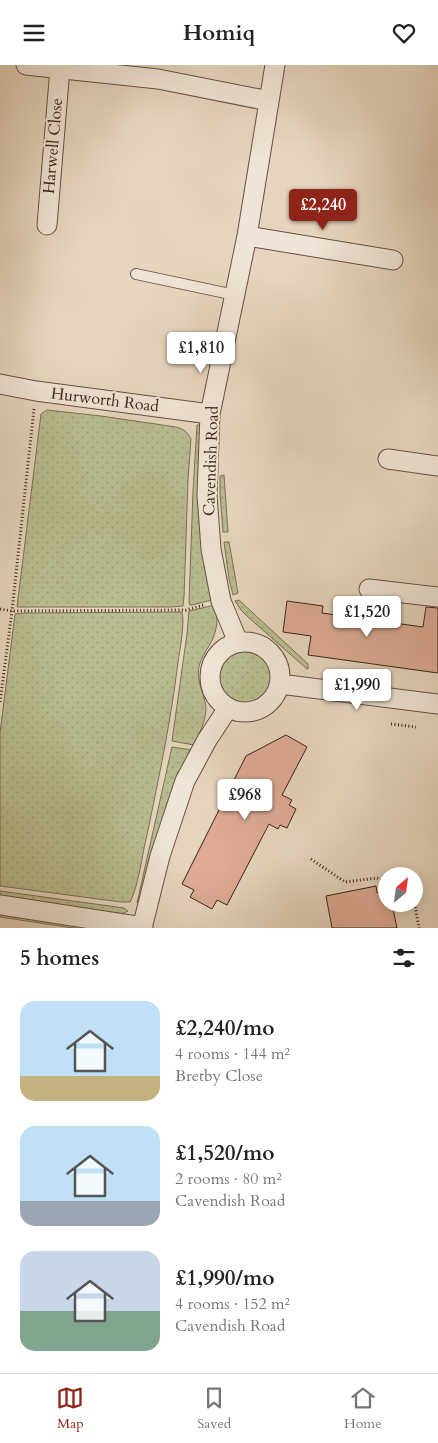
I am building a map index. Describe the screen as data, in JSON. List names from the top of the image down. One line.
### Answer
{"streets":{"street":["Harwell Close","Hurworth Road","Cavendish Road"]},"crossings":[["Hurworth Road","Cavendish Road"]],"north":"top right","page":{"header":"Homiq","price":["£2,240","£1,810","£1,520","£1,990","£968"],"heading":"5 homes","list":[{"name":"£2,240/mo","note":"4 rooms · 144 m² · Bretby Close"},{"name":"£1,520/mo","note":"2 rooms · 80 m² · Cavendish Road"},{"name":"£1,990/mo","note":"4 rooms · 152 m² · Cavendish Road"}],"tabs":["Map","Saved","Home"]}}
